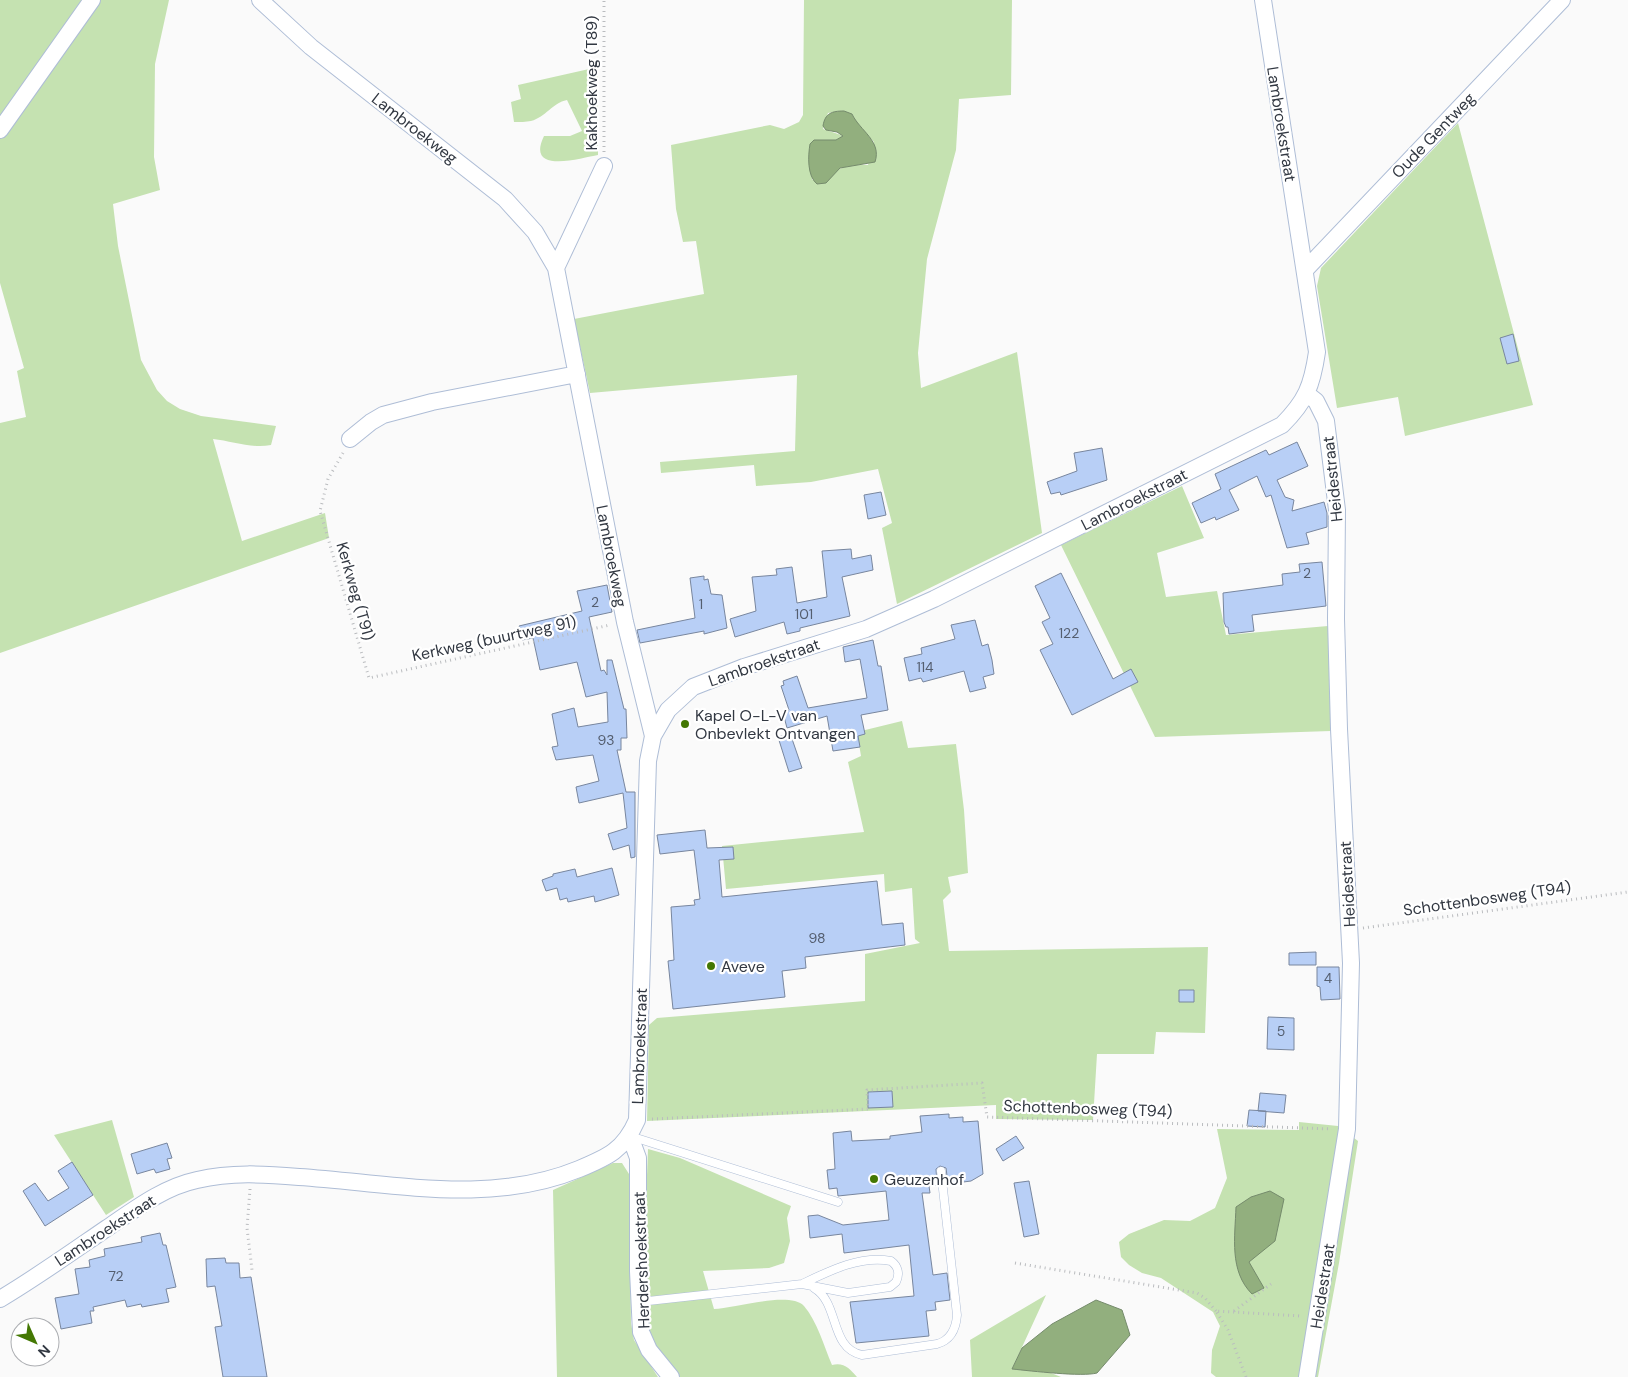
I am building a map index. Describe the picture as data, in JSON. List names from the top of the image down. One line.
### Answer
{"streets":{"street":["Lambroekstraat","Lambroekweg","Oude Gentweg","Heidestraat","Herdershoekstraat"],"path":["Kakhoekweg (T89)","Kerkweg (T91)","Kerkweg (buurtweg 91)","Schottenbosweg (T94)"]},"crossings":[["Lambroekstraat","Lambroekweg"],["Lambroekstraat","Oude Gentweg"],["Lambroekstraat","Heidestraat"],["Lambroekstraat","Schottenbosweg (T94)"],["Lambroekstraat","Herdershoekstraat"],["Lambroekweg","Kerkweg (buurtweg 91)"],["Heidestraat","Schottenbosweg (T94)"],["Kerkweg (T91)","Kerkweg (buurtweg 91)"]],"places":["Kapel O-L-V van Onbevlekt Ontvangen","Aveve","Geuzenhof"],"house_numbers":["2","2","1","101","122","114","93","98","4","5","72"],"north":"bottom right"}
